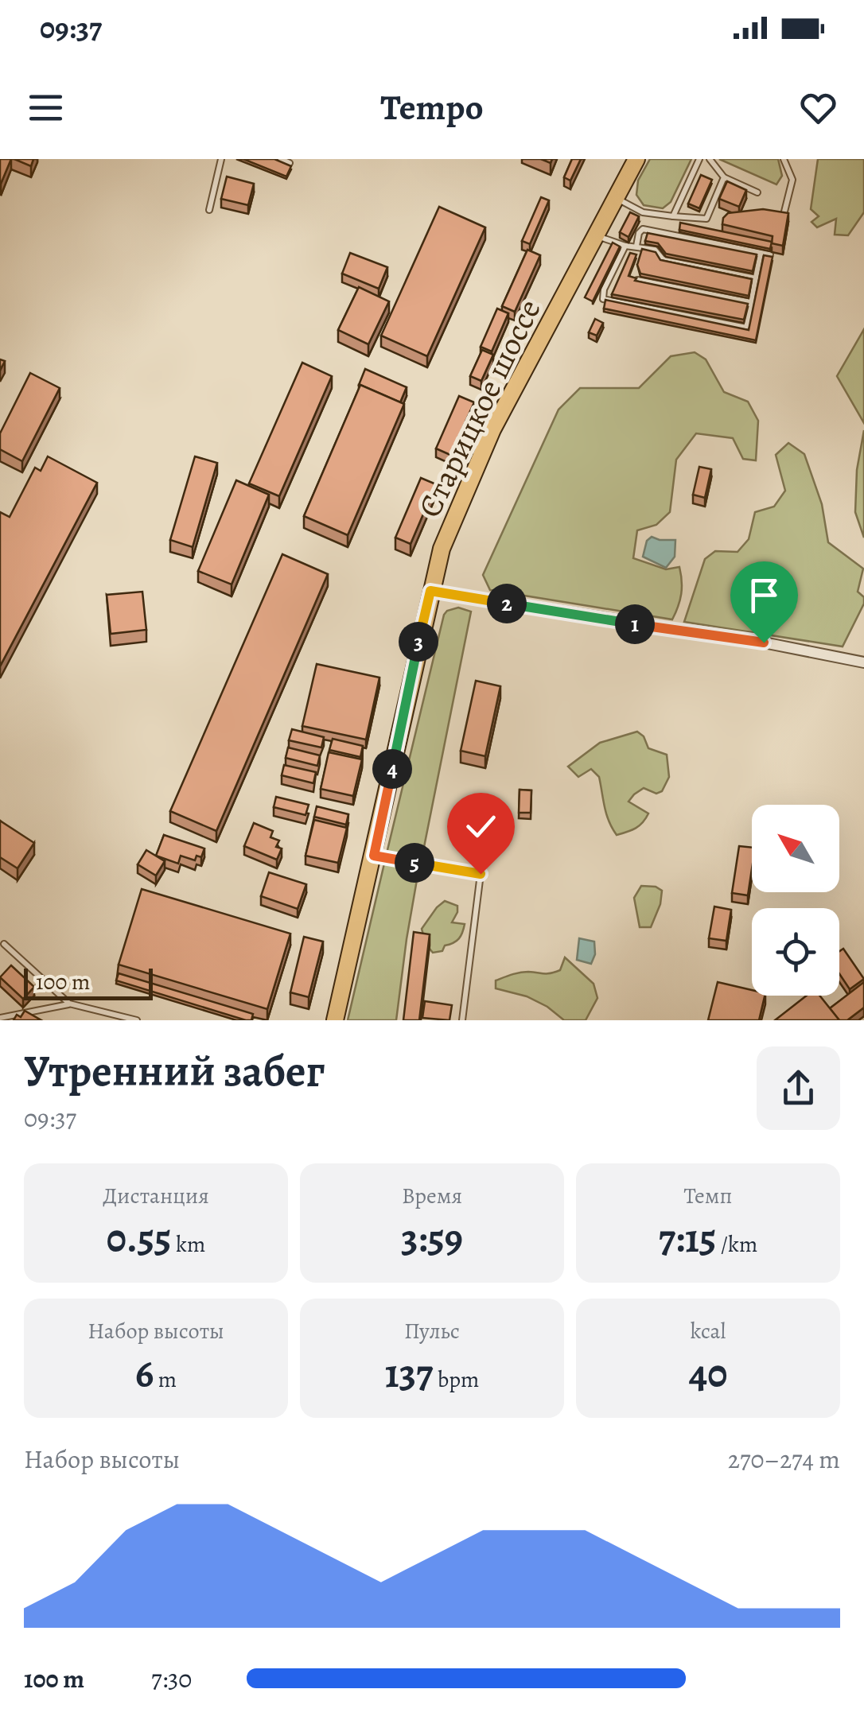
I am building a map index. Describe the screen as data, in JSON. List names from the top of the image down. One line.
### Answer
{"streets":{"main road":["Старицкое шоссе"]},"scale_bar":"100 m","north":"top left","page":{"status":"09:37","header":"Tempo","pins":["2","1","3","4","5"],"scale":"100 m","heading":["Утренний забег","09:37"],"stats":[["Дистанция","0.55 km"],["Время","3:59"],["Темп","7:15 /km"],["Набор высоты","6 m"],["Пульс","137 bpm"],["kcal","40"]],"chart":["Набор высоты","270–274 m"],"list":[{"name":"100 m","note":"7:30"}]}}
